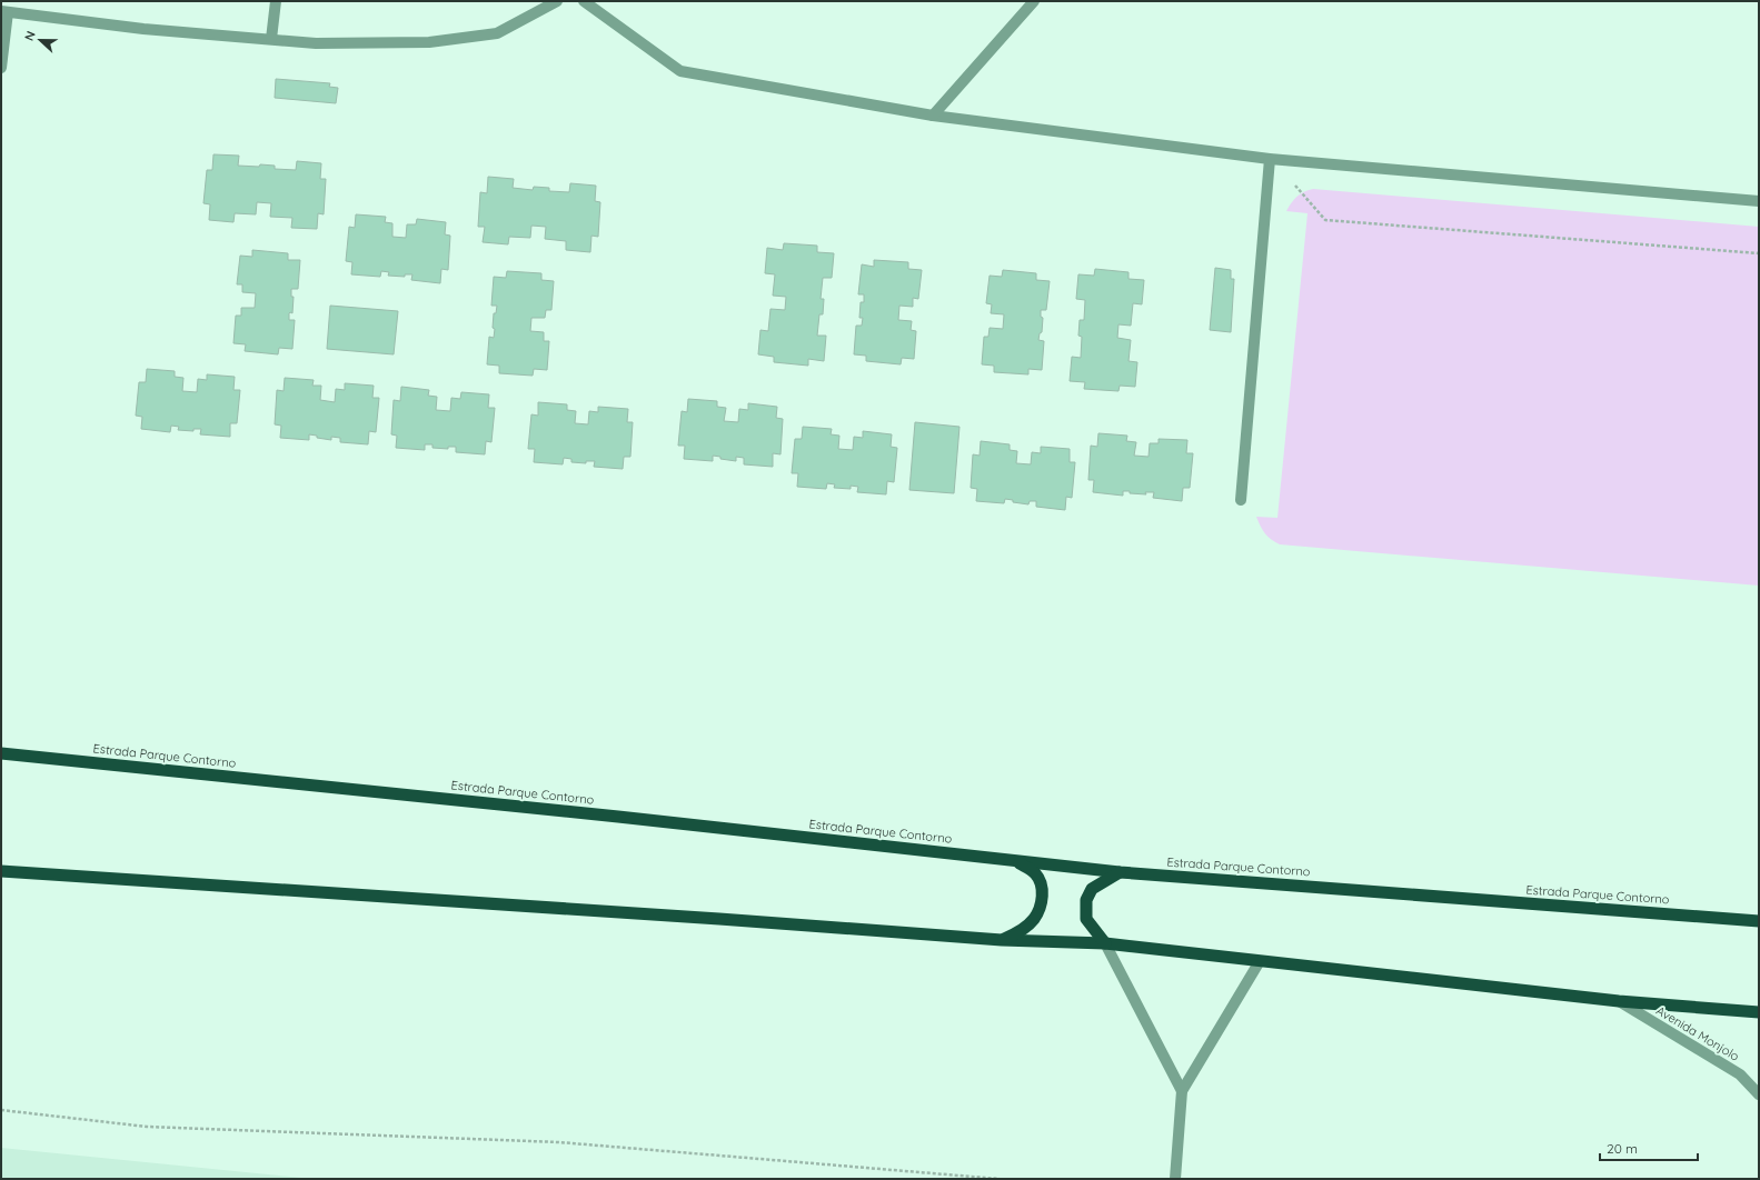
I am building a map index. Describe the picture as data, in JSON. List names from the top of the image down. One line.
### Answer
{"streets":{"highway":["Estrada Parque Contorno"],"street":["Avenida Monjolo"]},"scale_bar":"20 m","north":"left"}
